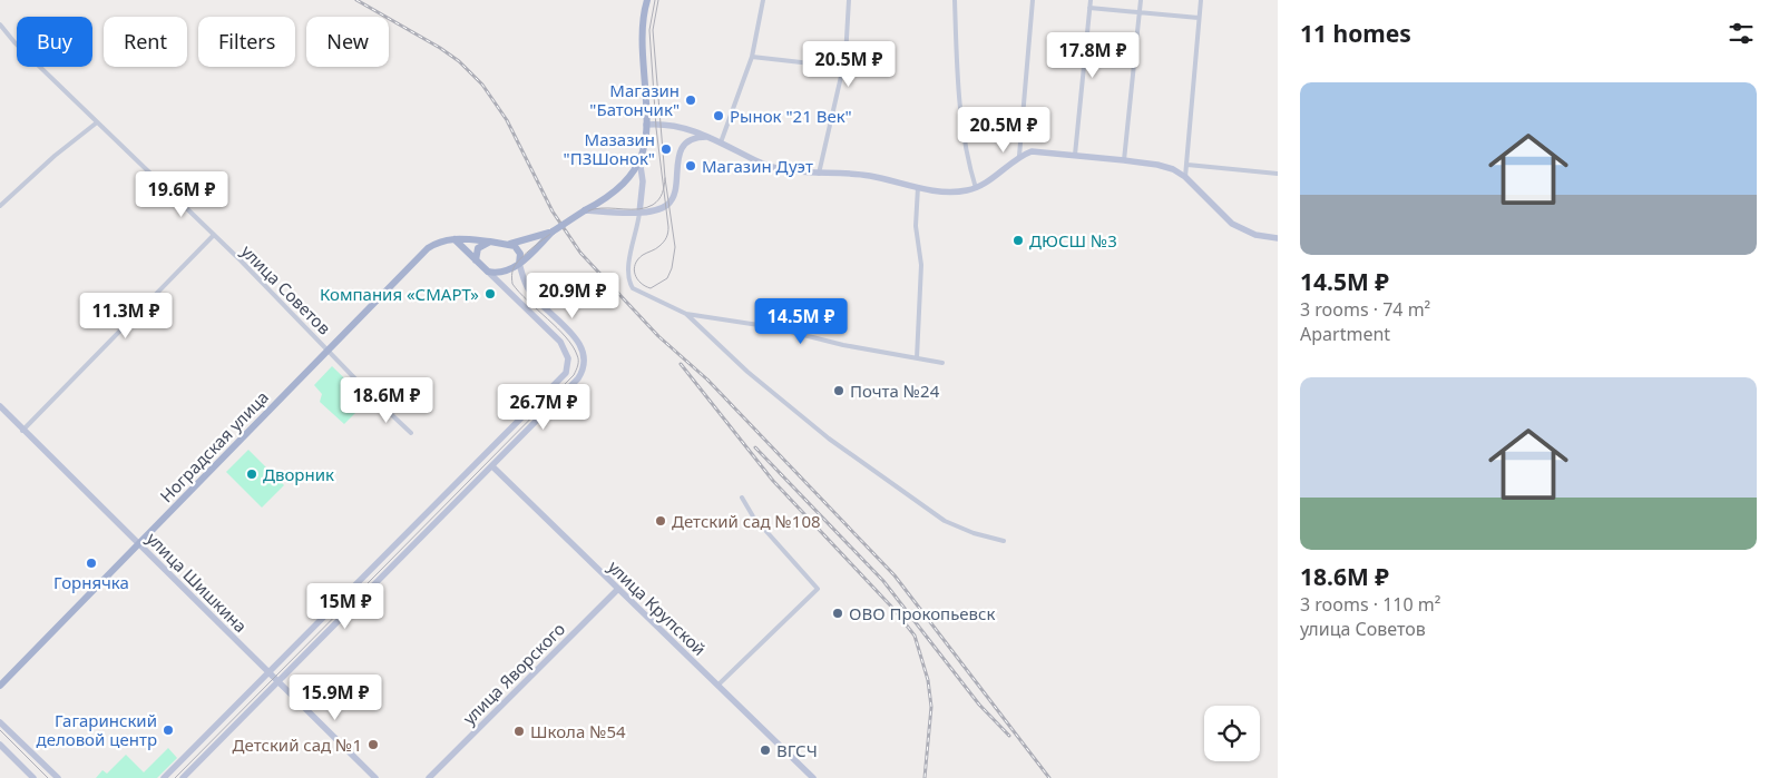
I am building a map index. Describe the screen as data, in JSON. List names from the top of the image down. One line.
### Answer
{"streets":{"main road":["Ноградская улица","улица Шишкина","улица Крупской","улица Яворского"],"street":["улица Советов"]},"crossings":[["улица Советов","Ноградская улица"],["Ноградская улица","улица Шишкина"],["улица Крупской","улица Яворского"]],"places":["Магазин \"Батончик\"","Рынок \"21 Век\"","Мазазин \"ПЗШонок\"","Магазин Дуэт","ДЮСШ №3","Компания «СМАРТ»","Почта №24","Дворник","Детский сад №108","Горнячка","ОВО Прокопьевск","Гагаринский деловой центр","Школа №54","Детский сад №1","ВГСЧ"],"page":{"heading":"11 homes","chip":["Buy","Rent","Filters","New"],"price":["17.8M ₽","20.5M ₽","20.5M ₽","19.6M ₽","20.9M ₽","11.3M ₽","14.5M ₽","18.6M ₽","26.7M ₽","15M ₽","15.9M ₽"],"list":[{"name":"14.5M ₽","note":"3 rooms · 74 m² · Apartment"},{"name":"18.6M ₽","note":"3 rooms · 110 m² · улица Советов"}]}}
